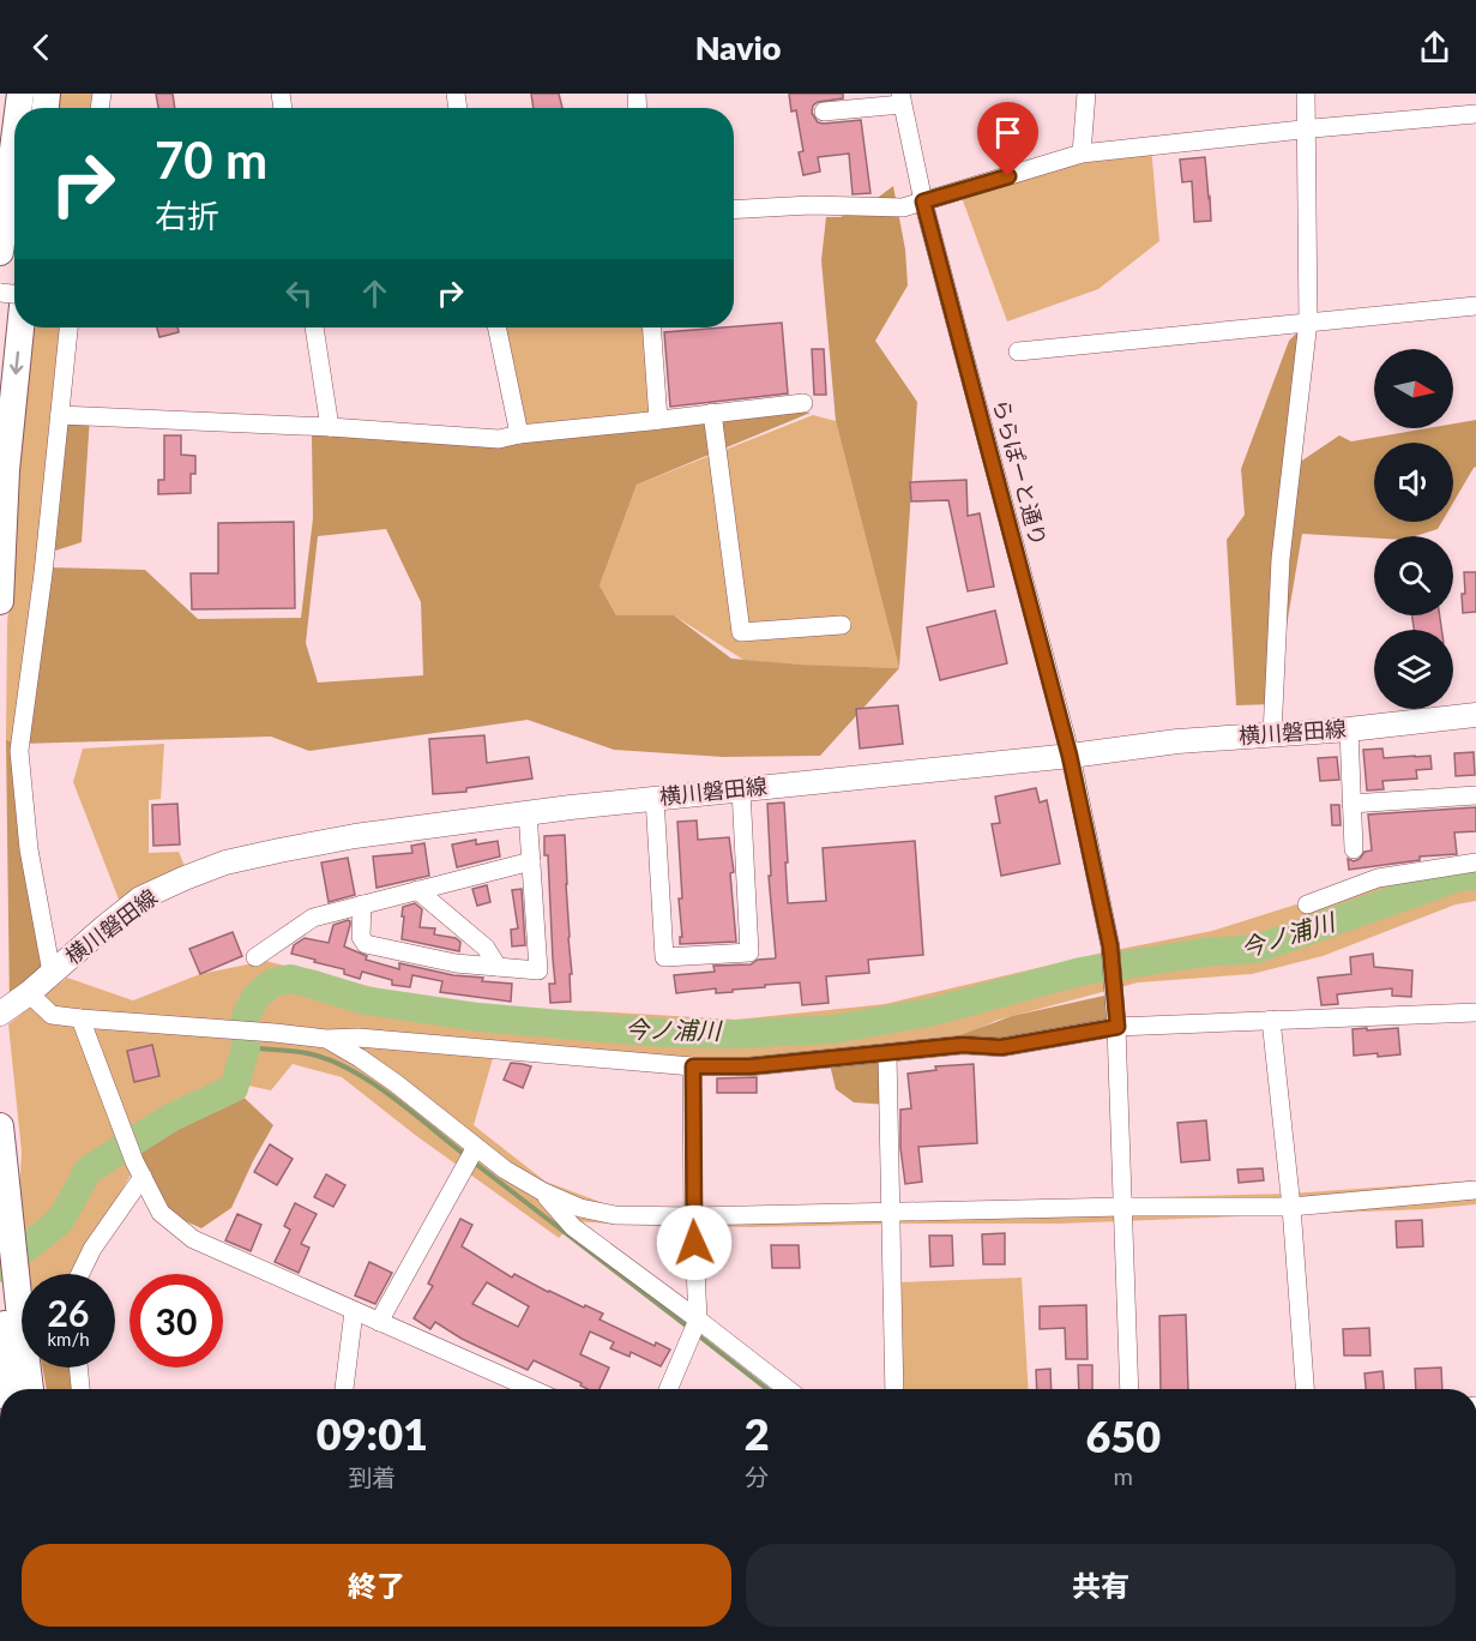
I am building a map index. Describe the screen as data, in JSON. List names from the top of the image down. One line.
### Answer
{"streets":{"main road":["横川磐田線"],"street":["ららぽーと通り"]},"crossings":[["ららぽーと通り","横川磐田線"]],"water":["今ノ浦川"],"north":"right","page":{"header":"Navio","turn":["70 m","右折"],"speed":"26 km/h","limit":"30","eta":["09:01","到着","2","分","650","m"],"buttons":["終了","共有"]}}
